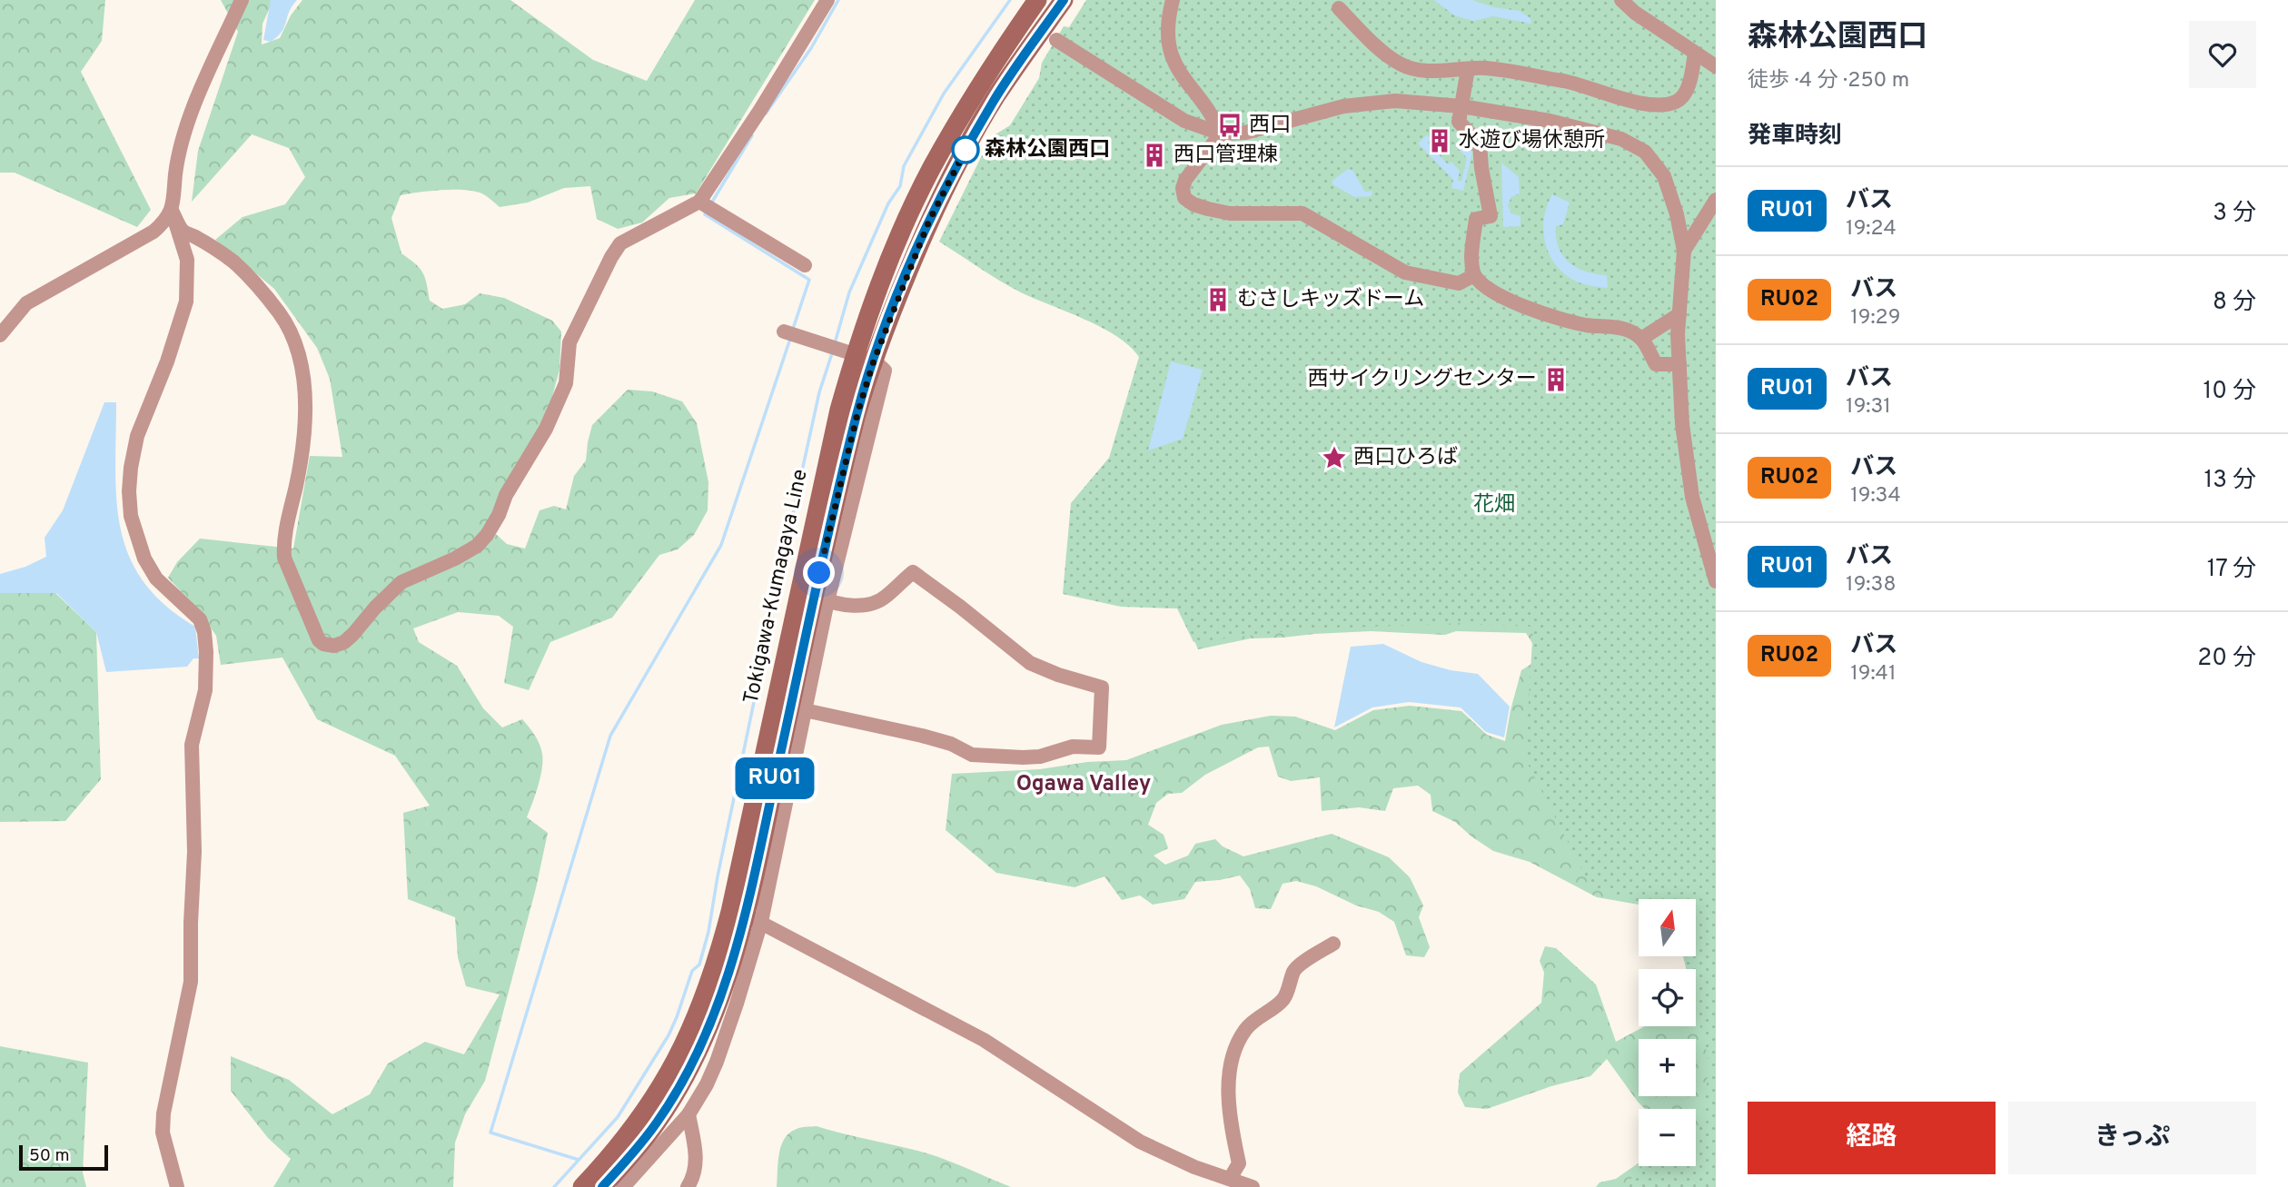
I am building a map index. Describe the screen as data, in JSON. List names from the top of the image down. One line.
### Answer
{"streets":{"main road":["Tokigawa-Kumagaya Line"]},"districts":["Ogawa Valley"],"parks":["花畑"],"places":{"bus stop":["西口"],"building":["水遊び場休憩所","西口管理棟","むさしキッズドーム","西サイクリングセンター"],"other":["森林公園西口"],"place":["西口ひろば"]},"lines":["bus line RU01"],"scale_bar":"50 m","north":"top","page":{"on_map":"RU01","heading":[["森林公園西口","徒歩 · 4 分 · 250 m"],"発車時刻"],"list":[{"mark":"RU01","name":"バス","note":"19:24","value":"3 分"},{"mark":"RU02","name":"バス","note":"19:29","value":"8 分"},{"mark":"RU01","name":"バス","note":"19:31","value":"10 分"},{"mark":"RU02","name":"バス","note":"19:34","value":"13 分"},{"mark":"RU01","name":"バス","note":"19:38","value":"17 分"},{"mark":"RU02","name":"バス","note":"19:41","value":"20 分"}],"map_buttons":["+","−"],"buttons":["経路","きっぷ"],"scale":"50 m"}}
